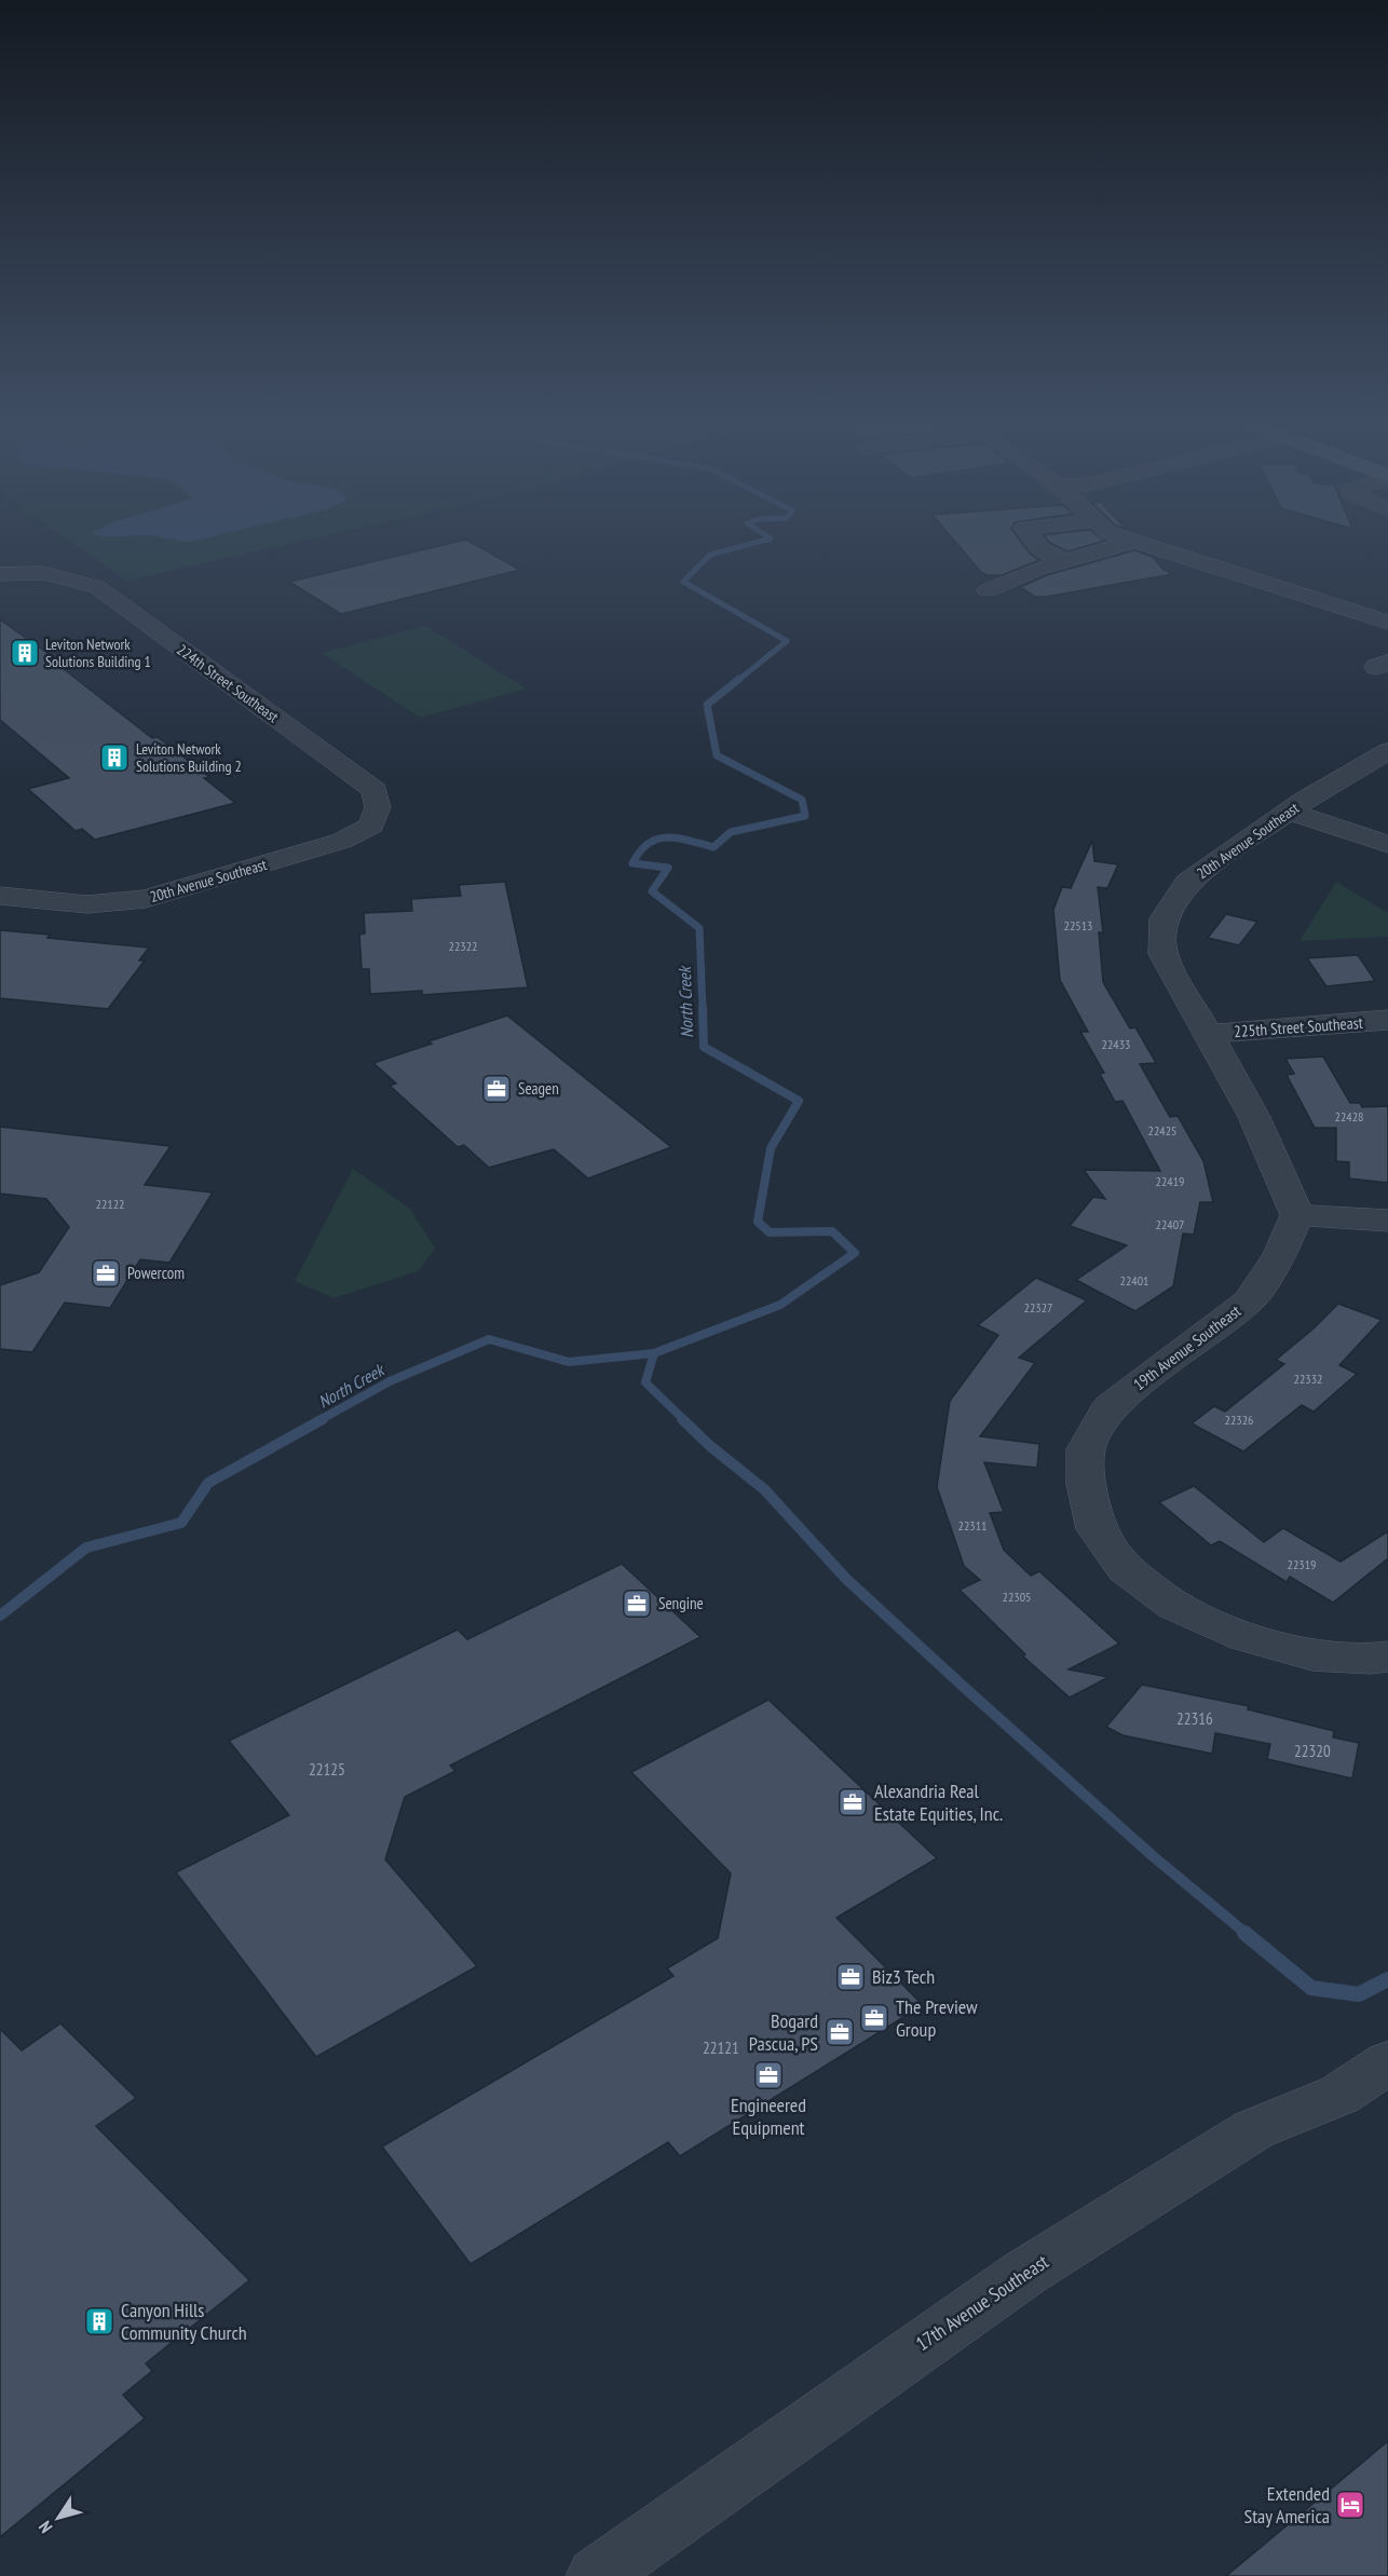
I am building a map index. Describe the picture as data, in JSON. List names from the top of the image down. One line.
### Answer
{"streets":{"street":["224th Street Southeast","20th Avenue Southeast","225th Street Southeast","19th Avenue Southeast","17th Avenue Southeast"]},"crossings":[["224th Street Southeast","20th Avenue Southeast"],["20th Avenue Southeast","225th Street Southeast"]],"water":["North Creek"],"places":{"building":["Leviton Network Solutions Building 1","Leviton Network Solutions Building 2","Canyon Hills Community Church"],"office":["Seagen","Powercom","Sengine","Alexandria Real Estate Equities, Inc.","Biz3 Tech","The Preview Group","Bogard Pascua, PS","Engineered Equipment"],"hotel":["Extended Stay America"]},"house_numbers":["22513","22322","22433","22428","22425","22419","22122","22407","22401","22327","22332","22326","22311","22319","22305","22316","22320","22125","22121"],"north":"bottom left"}
